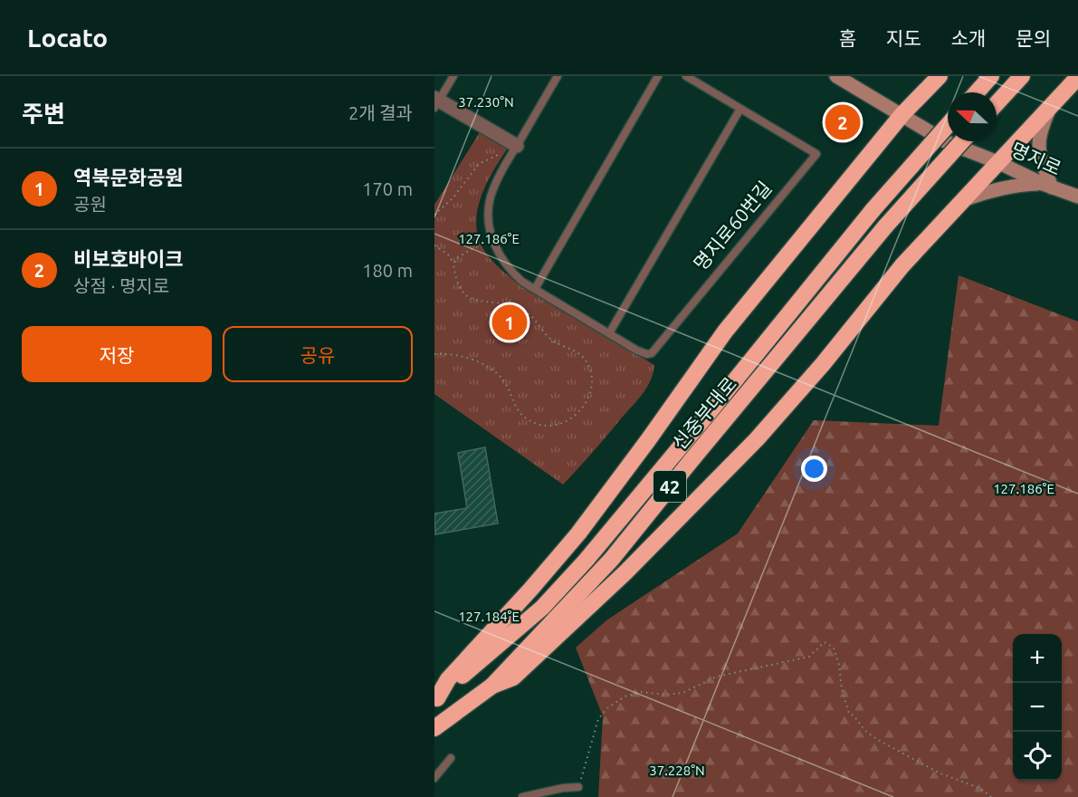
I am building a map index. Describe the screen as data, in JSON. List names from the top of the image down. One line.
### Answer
{"streets":{"highway":["신중부대로","42"],"main road":["명지로"],"lane":["명지로60번길"]},"north":"left","page":{"header":"Locato","nav":["홈","지도","소개","문의"],"heading":["주변","2개 결과"],"pins":["2","1"],"list":[{"mark":"1","name":"역북문화공원","note":"공원","value":"170 m"},{"mark":"2","name":"비보호바이크","note":"상점 · 명지로","value":"180 m"}],"buttons":["저장","공유"],"map_buttons":["+","−"]},"coordinates":["37.230°N","127.186°E","127.184°E","37.228°N"]}
